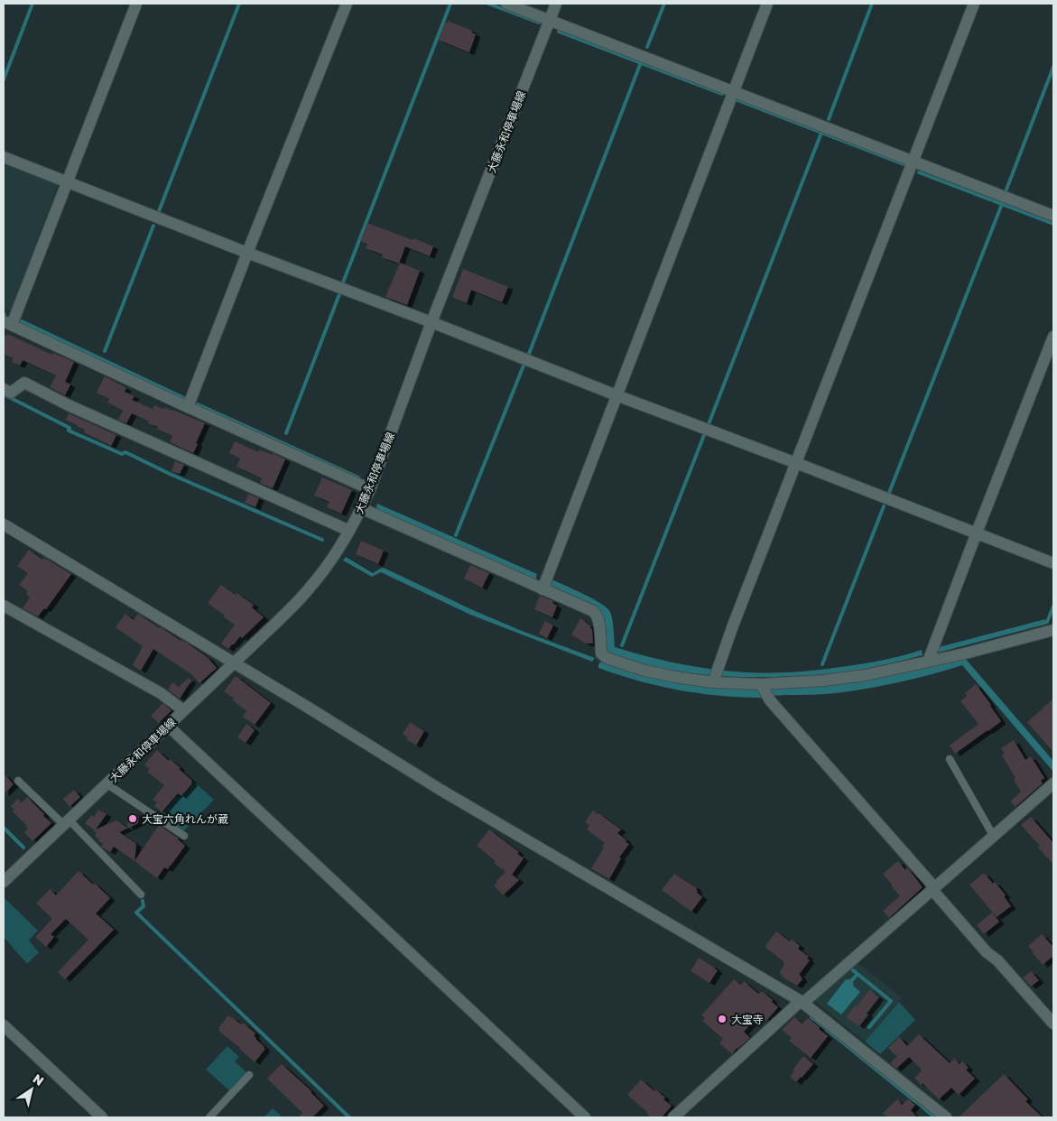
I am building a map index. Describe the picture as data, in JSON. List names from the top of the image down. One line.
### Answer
{"streets":{"street":["大藤永和停車場線"]},"places":["大宝六角れんが蔵","大宝寺"],"north":"top right"}
